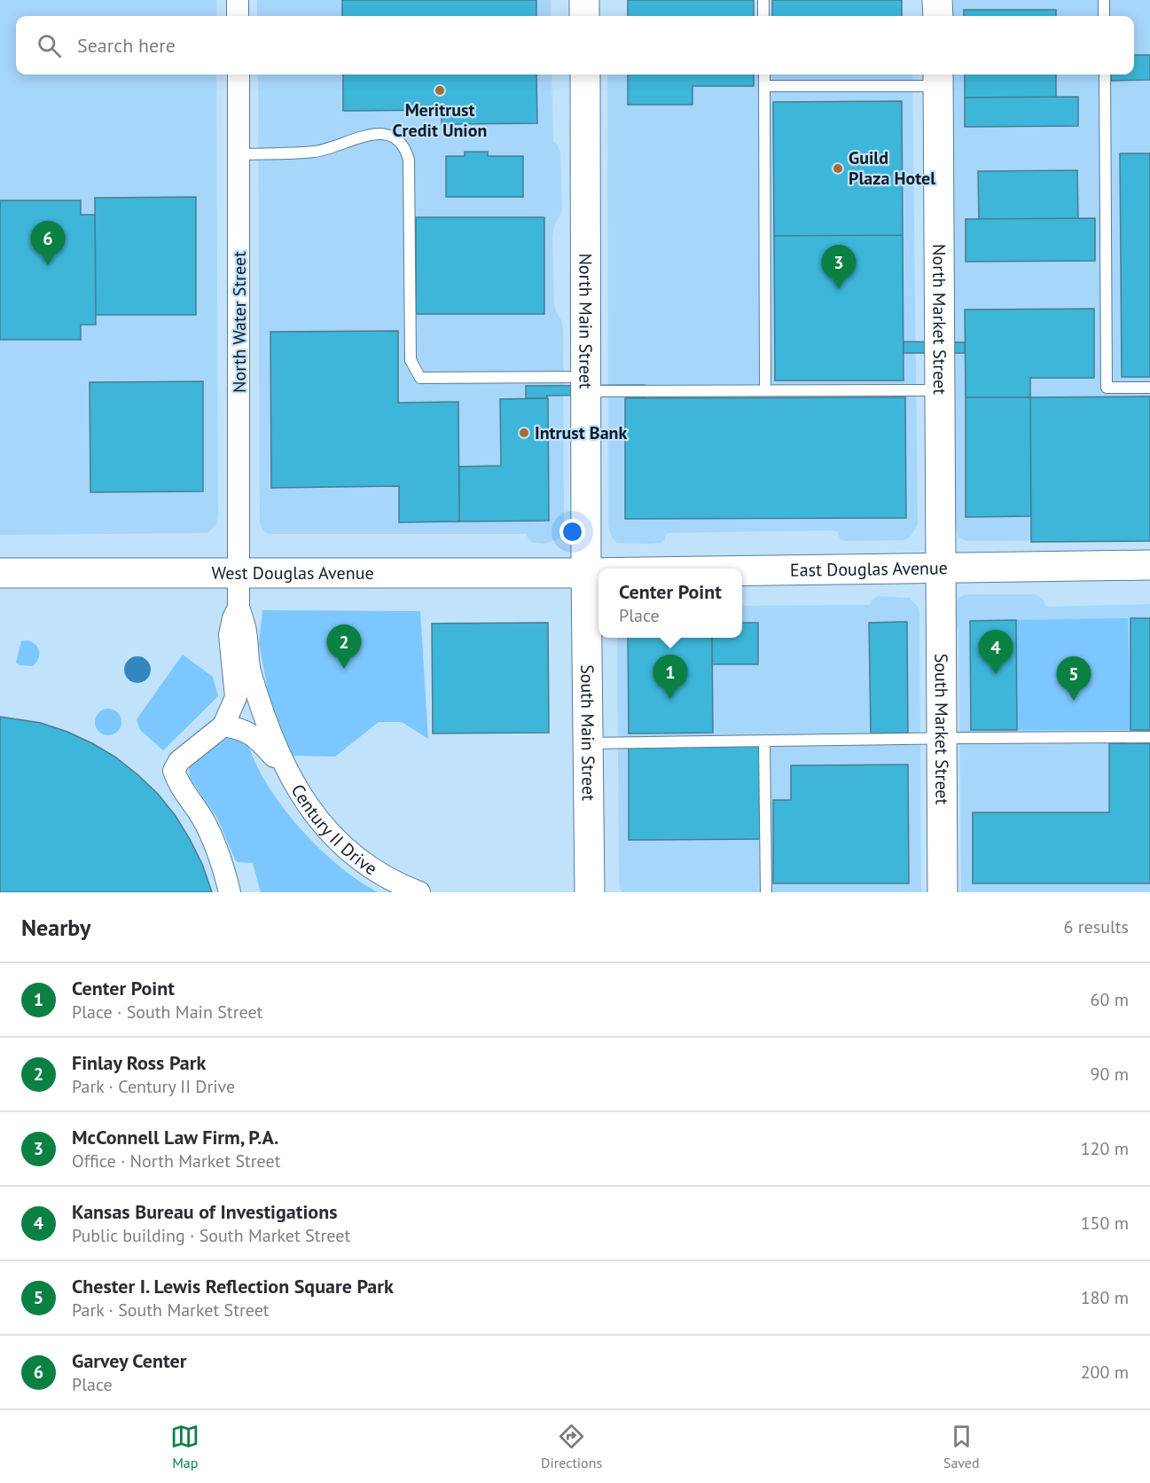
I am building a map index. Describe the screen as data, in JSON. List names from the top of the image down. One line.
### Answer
{"streets":{"street":["North Market Street","North Water Street","North Main Street","East Douglas Avenue","West Douglas Avenue","South Market Street","South Main Street","Century II Drive"]},"crossings":[["North Market Street","East Douglas Avenue"],["North Market Street","South Market Street"],["North Water Street","West Douglas Avenue"],["North Water Street","Century II Drive"],["North Main Street","East Douglas Avenue"],["North Main Street","West Douglas Avenue"],["North Main Street","South Main Street"],["East Douglas Avenue","West Douglas Avenue"],["East Douglas Avenue","South Market Street"],["East Douglas Avenue","South Main Street"],["West Douglas Avenue","South Main Street"],["West Douglas Avenue","Century II Drive"]],"places":["Meritrust Credit Union","Guild Plaza Hotel","Intrust Bank"],"page":{"search":"Search here","pins":["6","3","2","4","1","5"],"popup":["Center Point","Place"],"heading":["Nearby","6 results"],"list":[{"mark":"1","name":"Center Point","note":"Place · South Main Street","value":"60 m"},{"mark":"2","name":"Finlay Ross Park","note":"Park · Century II Drive","value":"90 m"},{"mark":"3","name":"McConnell Law Firm, P.A.","note":"Office · North Market Street","value":"120 m"},{"mark":"4","name":"Kansas Bureau of Investigations","note":"Public building · South Market Street","value":"150 m"},{"mark":"5","name":"Chester I. Lewis Reflection Square Park","note":"Park · South Market Street","value":"180 m"},{"mark":"6","name":"Garvey Center","note":"Place","value":"200 m"}],"nav":["Map","Directions","Saved"]}}
